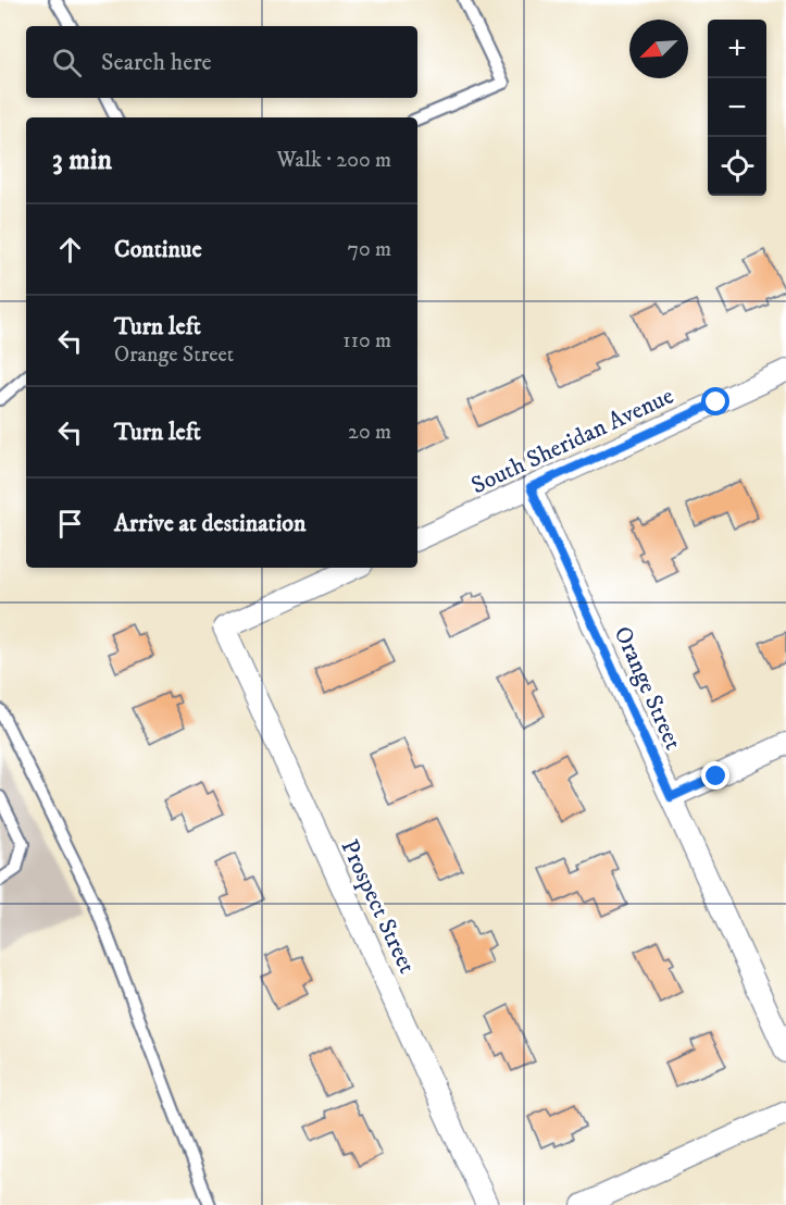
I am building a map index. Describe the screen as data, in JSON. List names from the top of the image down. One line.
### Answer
{"streets":{"street":["South Sheridan Avenue","Orange Street","Prospect Street"]},"crossings":[["South Sheridan Avenue","Orange Street"]],"north":"bottom left","page":{"map_buttons":["+","−"],"search":"Search here","heading":["3 min","Walk · 200 m"],"list":[["Continue","70 m"],["Turn left","Orange Street","110 m"],["Turn left","20 m"],"Arrive at destination"]}}
